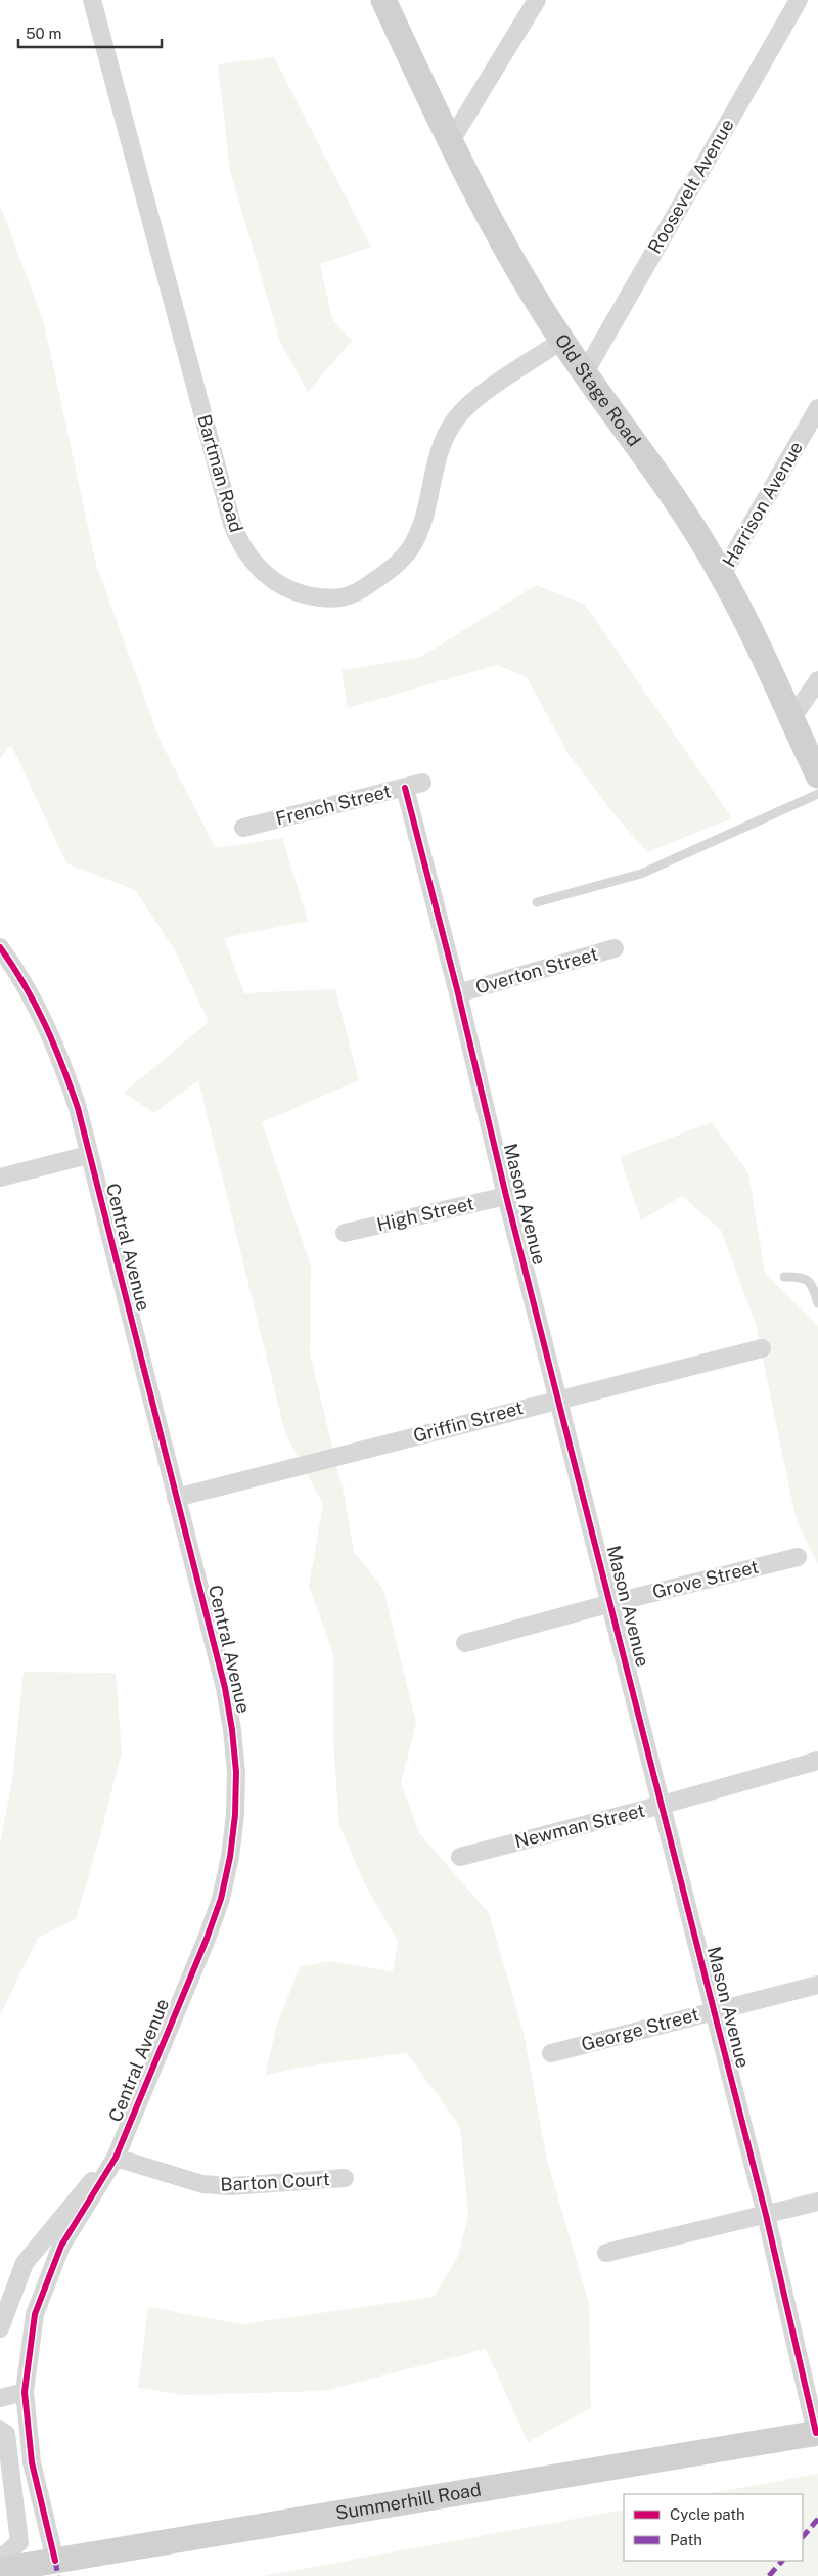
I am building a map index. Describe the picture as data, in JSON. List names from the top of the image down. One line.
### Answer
{"streets":{"street":["Roosevelt Avenue","Old Stage Road","Bartman Road","Harrison Avenue","French Street","Overton Street","Mason Avenue","High Street","Central Avenue","Griffin Street","Grove Street","Newman Street","George Street","Barton Court","Summerhill Road"]},"crossings":[["Roosevelt Avenue","Old Stage Road"],["Old Stage Road","Bartman Road"],["Old Stage Road","Harrison Avenue"],["French Street","Mason Avenue"],["Overton Street","Mason Avenue"],["Mason Avenue","High Street"],["Mason Avenue","Griffin Street"],["Mason Avenue","Grove Street"],["Mason Avenue","Newman Street"],["Mason Avenue","George Street"],["Mason Avenue","Summerhill Road"],["Central Avenue","Griffin Street"],["Central Avenue","Barton Court"],["Central Avenue","Summerhill Road"]],"legend":["Cycle path","Path"],"scale_bar":"50 m"}
